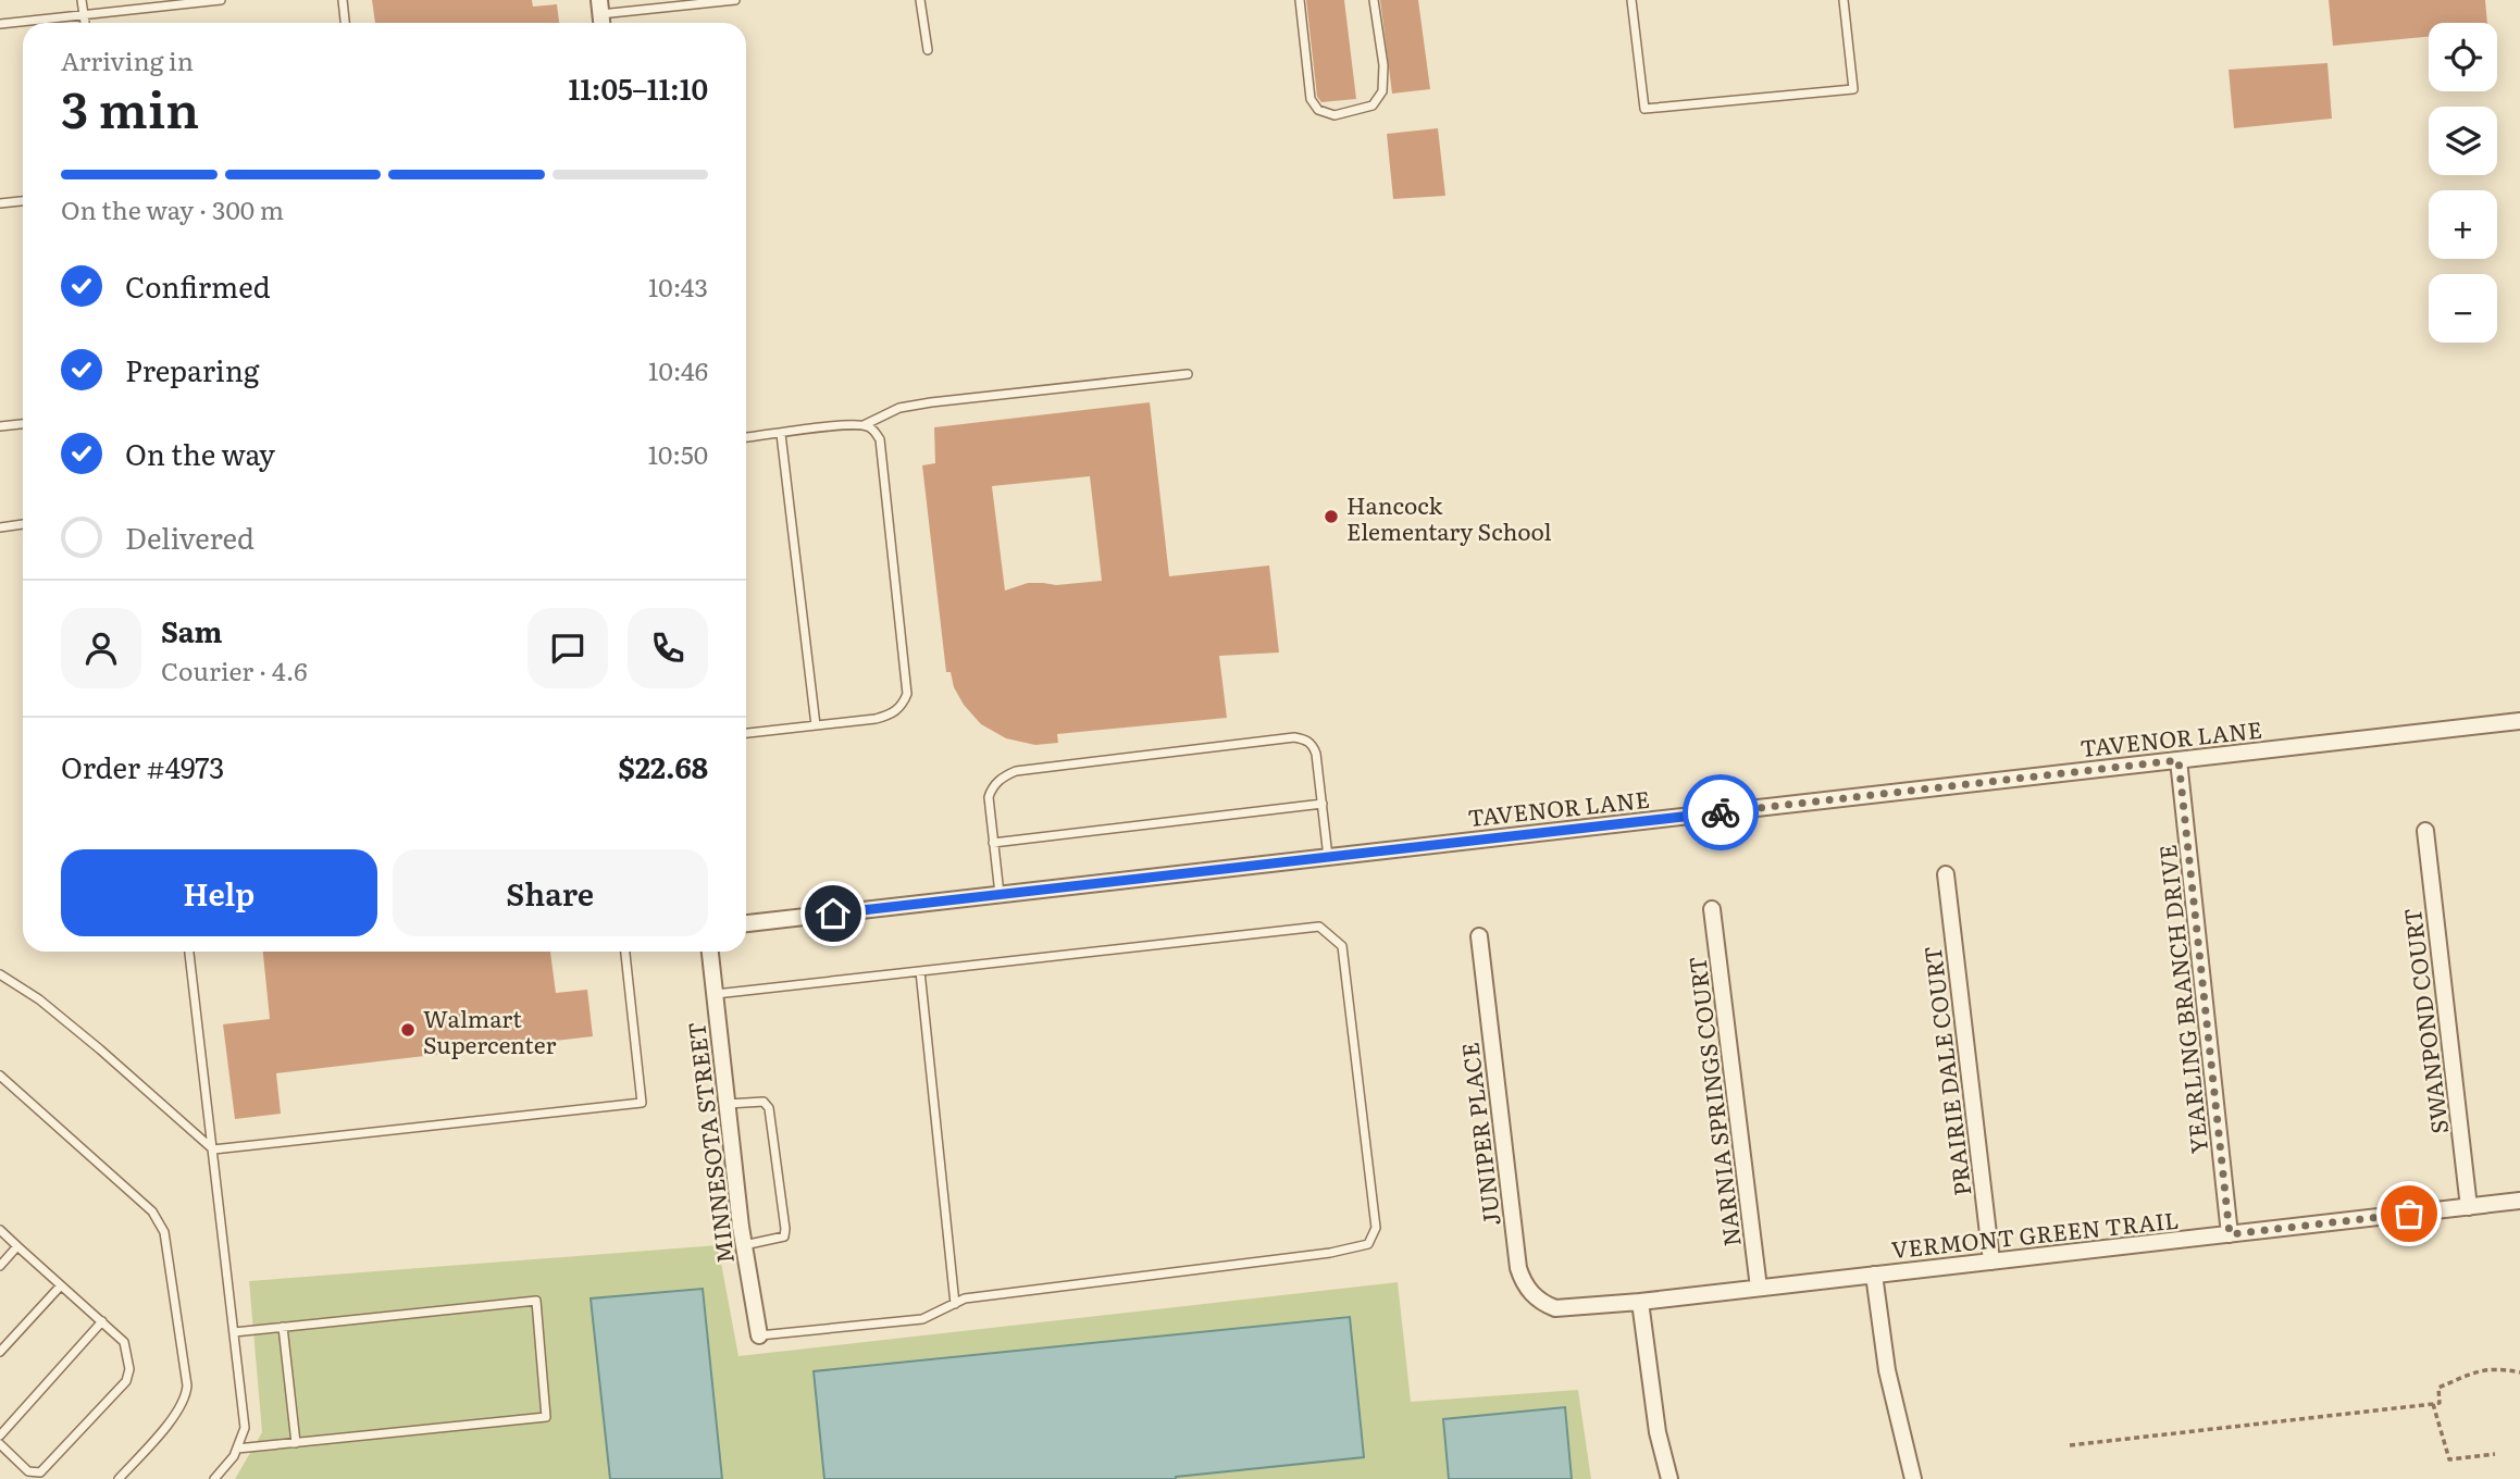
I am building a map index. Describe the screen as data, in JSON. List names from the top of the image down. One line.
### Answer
{"streets":{"street":["TAVENOR LANE","YEARLING BRANCH DRIVE","SWANPOND COURT","PRAIRIE DALE COURT","NARNIA SPRINGS COURT","JUNIPER PLACE","MINNESOTA STREET","VERMONT GREEN TRAIL"]},"crossings":[["TAVENOR LANE","YEARLING BRANCH DRIVE"],["YEARLING BRANCH DRIVE","VERMONT GREEN TRAIL"],["SWANPOND COURT","VERMONT GREEN TRAIL"],["PRAIRIE DALE COURT","VERMONT GREEN TRAIL"],["NARNIA SPRINGS COURT","VERMONT GREEN TRAIL"],["JUNIPER PLACE","VERMONT GREEN TRAIL"]],"places":["Hancock Elementary School","Walmart Supercenter"],"page":{"map_buttons":["+","−"],"heading":["3 min","Arriving in","11:05–11:10"],"panel":["Sam","Courier · 4.6","Order #4973","$22.68"],"bar":"On the way · 300 m","list":[["Confirmed","10:43"],["Preparing","10:46"],["On the way","10:50"],"Delivered"],"buttons":["Help","Share"]}}
